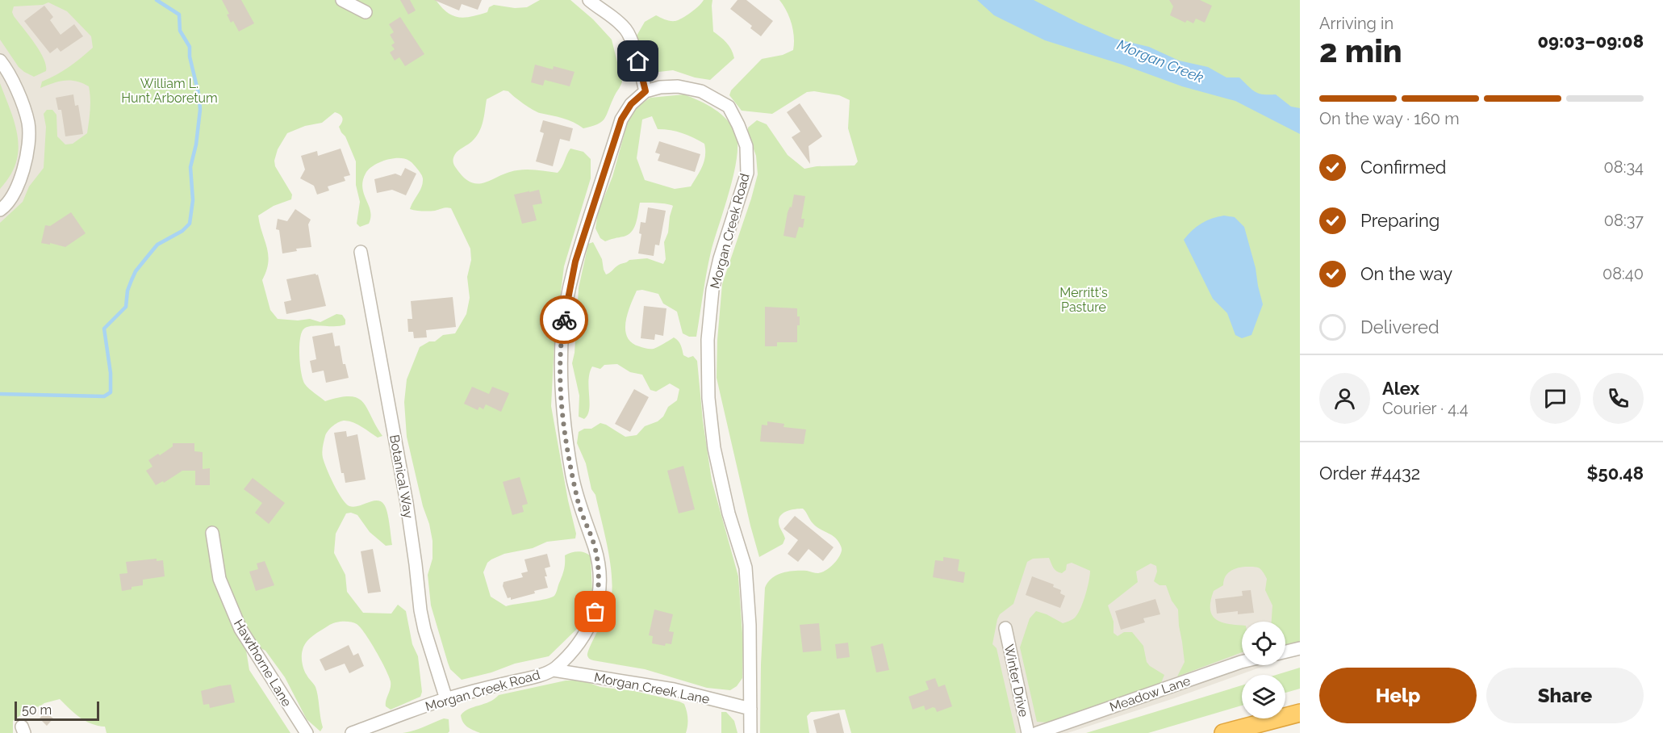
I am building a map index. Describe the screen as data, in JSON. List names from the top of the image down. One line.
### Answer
{"streets":{"street":["Morgan Creek Road","Botanical Way","Hawthorne Lane","Winter Drive","Morgan Creek Lane","Meadow Lane"]},"crossings":[["Morgan Creek Road","Botanical Way"],["Morgan Creek Road","Morgan Creek Lane"]],"water":["Morgan Creek"],"parks":["William L. Hunt Arboretum","Merritt's Pasture"],"scale_bar":"50 m","page":{"heading":["2 min","Arriving in","09:03–09:08"],"panel":["Alex","Courier · 4.4","Order #4432","$50.48"],"bar":"On the way · 160 m","list":[["Confirmed","08:34"],["Preparing","08:37"],["On the way","08:40"],"Delivered"],"buttons":["Help","Share"],"scale":"50 m"}}
